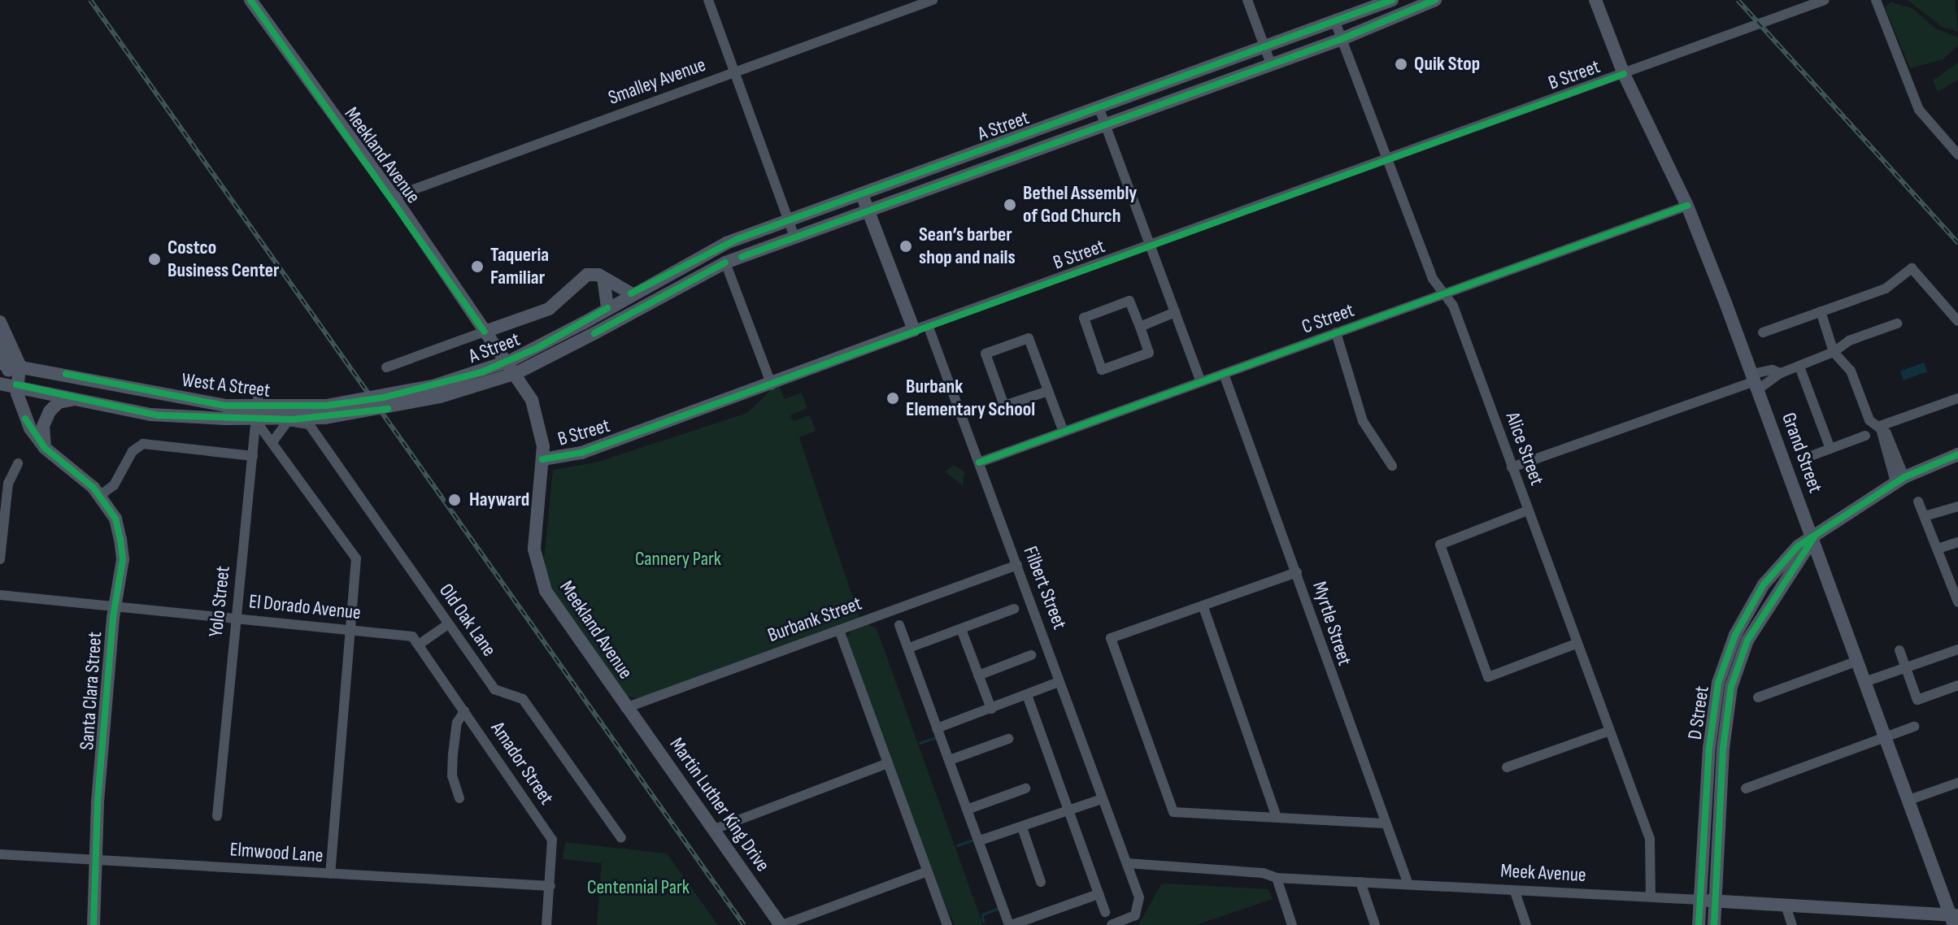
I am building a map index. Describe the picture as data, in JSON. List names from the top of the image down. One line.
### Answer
{"streets":{"main road":["B Street","A Street","Meekland Avenue","West A Street","Grand Street","Santa Clara Street","D Street","Martin Luther King Drive","Meek Avenue"],"street":["Smalley Avenue","C Street","Alice Street","Filbert Street","Yolo Street","El Dorado Avenue","Burbank Street","Old Oak Lane","Myrtle Street","Amador Street","Elmwood Lane"]},"crossings":[["B Street","Meekland Avenue"],["B Street","Alice Street"],["B Street","Grand Street"],["B Street","Filbert Street"],["Smalley Avenue","Meekland Avenue"],["A Street","Meekland Avenue"],["A Street","West A Street"],["A Street","Alice Street"],["Meekland Avenue","Burbank Street"],["Meekland Avenue","Martin Luther King Drive"],["C Street","Alice Street"],["C Street","Grand Street"],["C Street","Filbert Street"],["C Street","Myrtle Street"],["West A Street","Santa Clara Street"],["Alice Street","Meek Avenue"],["Grand Street","D Street"],["Grand Street","Meek Avenue"],["Filbert Street","Burbank Street"],["Filbert Street","Meek Avenue"],["Yolo Street","El Dorado Avenue"],["Yolo Street","Old Oak Lane"],["El Dorado Avenue","Santa Clara Street"],["El Dorado Avenue","Amador Street"],["Burbank Street","Martin Luther King Drive"],["Myrtle Street","Meek Avenue"],["Santa Clara Street","Elmwood Lane"],["D Street","Meek Avenue"],["Amador Street","Elmwood Lane"]],"parks":["Cannery Park","Centennial Park"],"places":["Quik Stop","Bethel Assembly of God Church","Sean’s barber shop and nails","Costco Business Center","Taqueria Familiar","Burbank Elementary School","Hayward"]}
